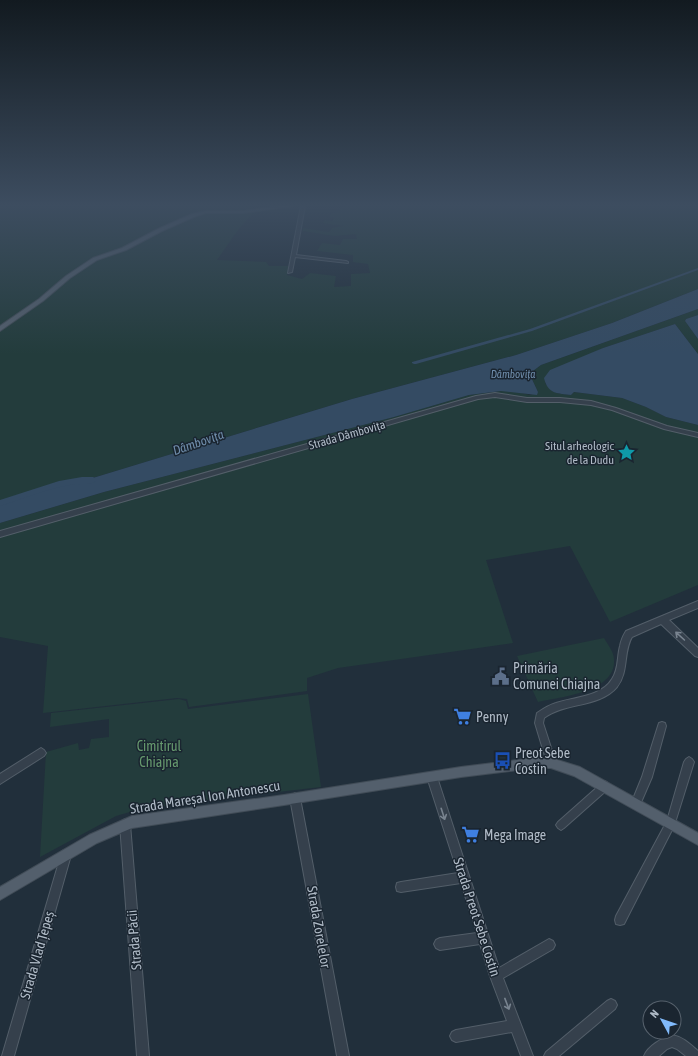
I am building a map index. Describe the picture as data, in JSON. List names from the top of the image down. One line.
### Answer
{"streets":{"main road":["Strada Mareșal Ion Antonescu"],"street":["Strada Dâmbovița","Strada Preot Sebe Costin","Strada Zorelelor","Strada Păcii","Strada Vlad Țepeș"]},"crossings":[["Strada Mareșal Ion Antonescu","Strada Preot Sebe Costin"],["Strada Mareșal Ion Antonescu","Strada Zorelelor"],["Strada Mareșal Ion Antonescu","Strada Păcii"],["Strada Mareșal Ion Antonescu","Strada Vlad Țepeș"]],"one_way":["Strada Preot Sebe Costin"],"water":["Dâmbovița"],"parks":["Cimitirul Chiajna"],"places":{"place":["Situl arheologic de la Dudu"],"public building":["Primăria Comunei Chiajna"],"supermarket":["Penny","Mega Image"],"bus stop":["Preot Sebe Costin"]},"north":"top left"}
